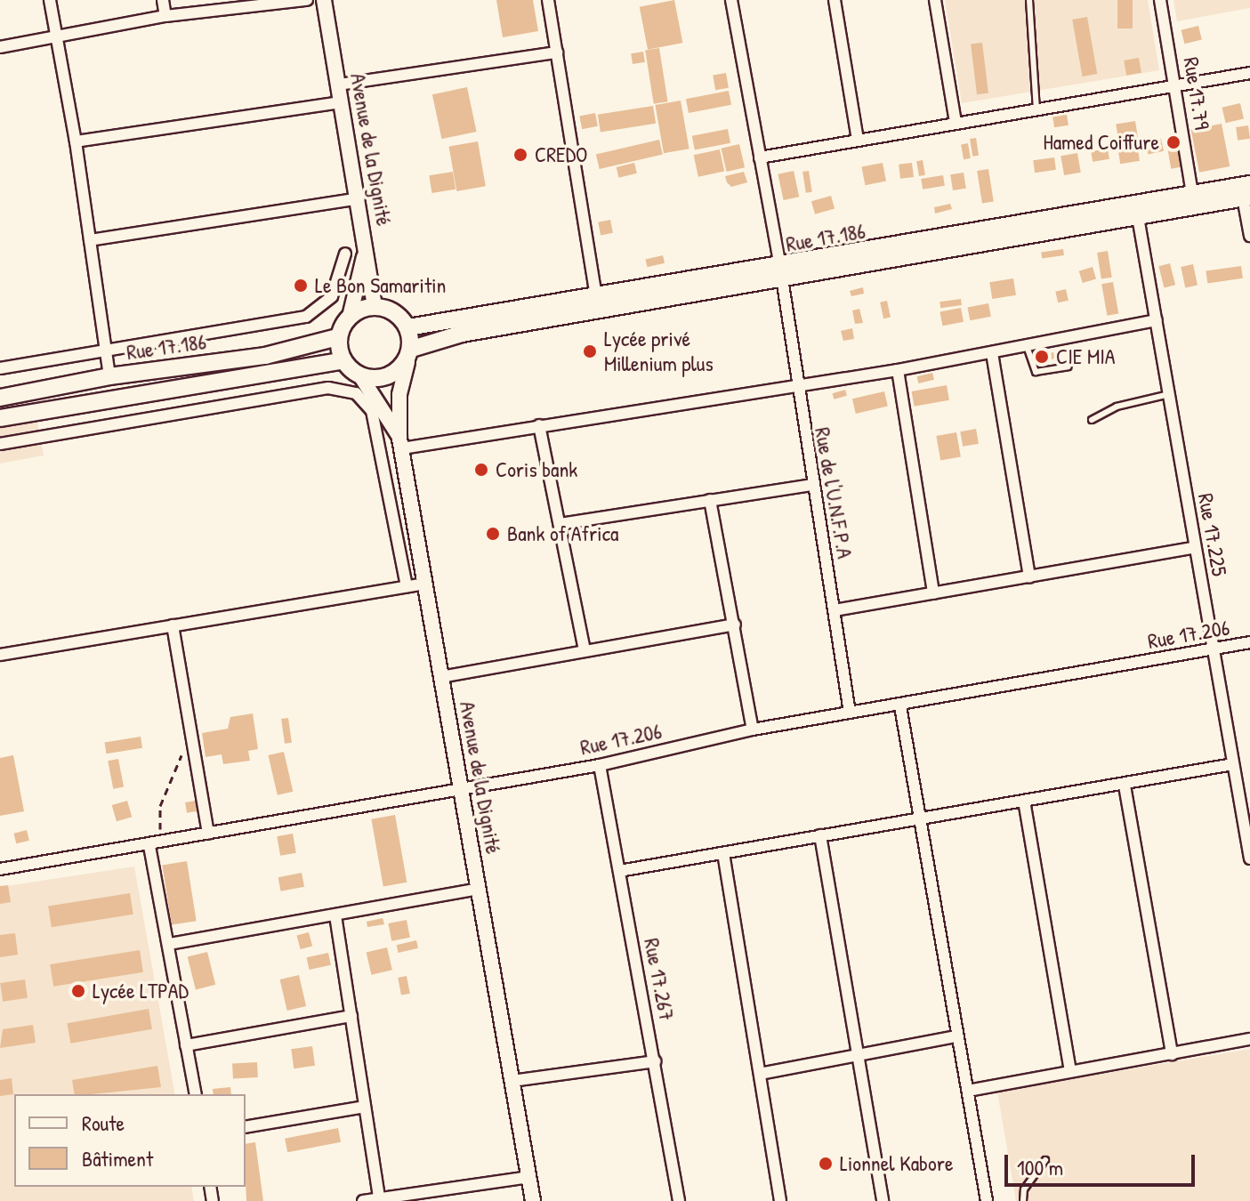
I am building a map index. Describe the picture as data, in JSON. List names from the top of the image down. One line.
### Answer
{"streets":{"main road":["Rue 17.186"],"street":["Rue 17.79","Avenue de la Dignité","Rue de l'U.N.F.P.A","Rue 17.225","Rue 17.206","Rue 17.267"]},"crossings":[["Rue 17.79","Rue 17.186"],["Avenue de la Dignité","Rue 17.186"],["Avenue de la Dignité","Rue 17.206"],["Rue 17.186","Rue de l'U.N.F.P.A"],["Rue de l'U.N.F.P.A","Rue 17.206"],["Rue 17.225","Rue 17.206"],["Rue 17.206","Rue 17.267"]],"places":["Hamed Coiffure","CREDO","Le Bon Samaritin","Lycée privé Millenium plus","CIE MIA","Coris bank","Bank of Africa","Lycée LTPAD","Lionnel Kabore"],"legend":["Route","Bâtiment"],"scale_bar":"100 m"}
